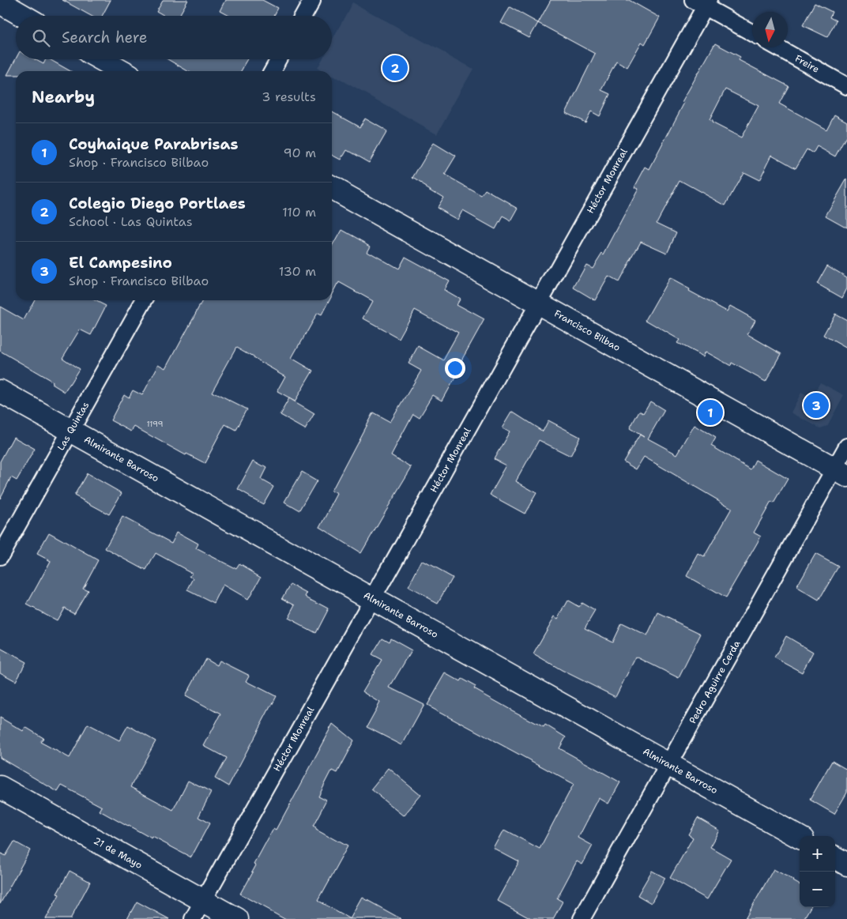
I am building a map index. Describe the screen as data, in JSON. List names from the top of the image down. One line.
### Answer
{"streets":{"street":["Freire","Héctor Monreal","Francisco Bilbao","Las Quintas","Almirante Barroso","Pedro Aguirre Cerda","21 de Mayo"]},"crossings":[["Héctor Monreal","Francisco Bilbao"],["Héctor Monreal","Almirante Barroso"],["Héctor Monreal","21 de Mayo"],["Francisco Bilbao","Pedro Aguirre Cerda"],["Las Quintas","Almirante Barroso"],["Almirante Barroso","Pedro Aguirre Cerda"]],"house_numbers":["1199"],"north":"bottom","page":{"search":"Search here","pins":["2","3","1"],"heading":["Nearby","3 results"],"list":[{"mark":"1","name":"Coyhaique Parabrisas","note":"Shop · Francisco Bilbao","value":"90 m"},{"mark":"2","name":"Colegio Diego Portlaes","note":"School · Las Quintas","value":"110 m"},{"mark":"3","name":"El Campesino","note":"Shop · Francisco Bilbao","value":"130 m"}],"map_buttons":["+","−"]}}
